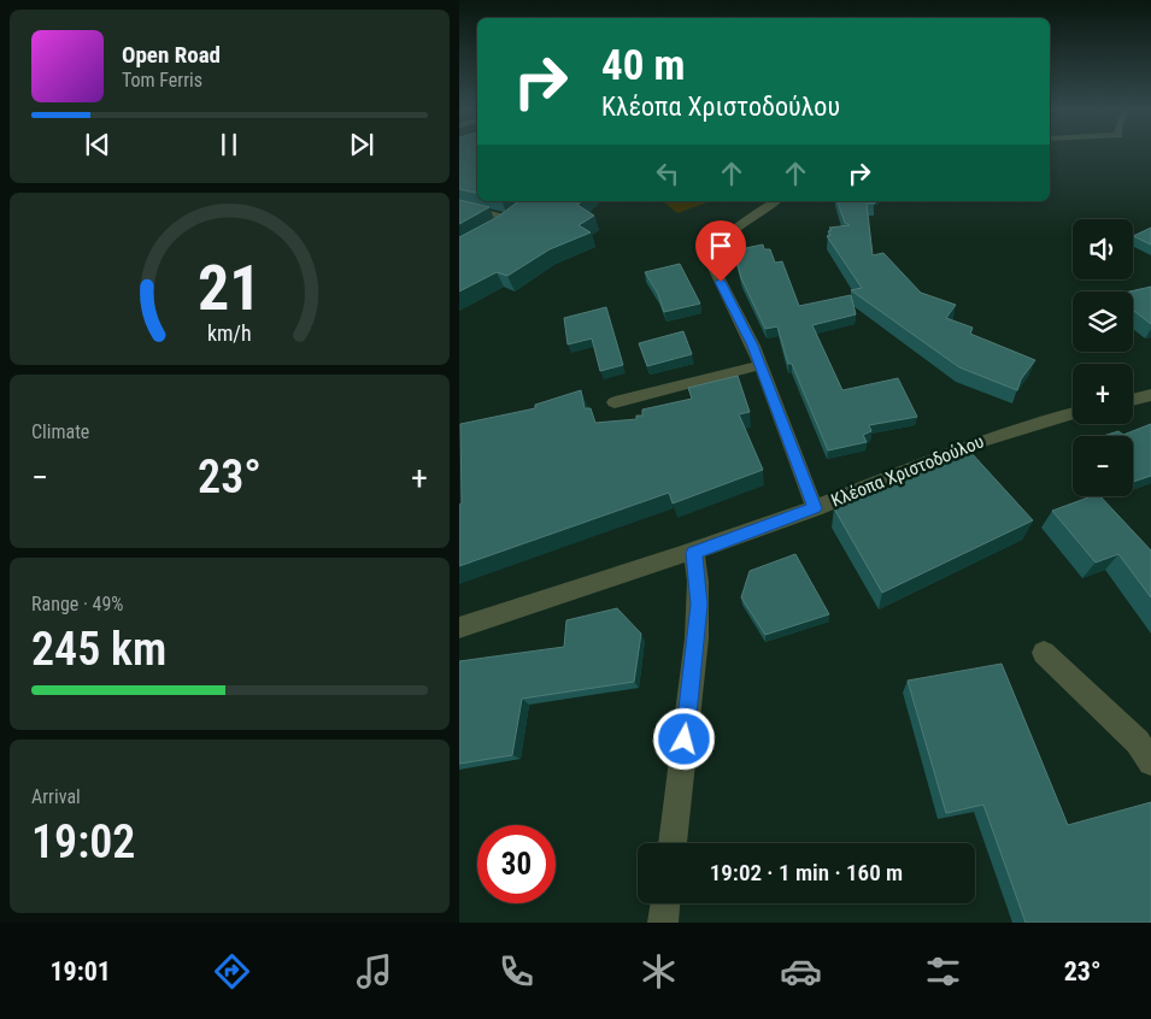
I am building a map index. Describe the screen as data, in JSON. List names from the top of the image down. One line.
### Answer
{"streets":{"street":["Κλέοπα Χριστοδούλου"]},"page":{"turn":["40 m","Κλέοπα Χριστοδούλου"],"song":["Open Road","Tom Ferris"],"map_buttons":["+","−"],"tile":["Climate",["Range · 49%","245 km"],["Arrival","19:02"]],"heat":["−","23°","+"],"limit":"30","trip":"19:02 · 1 min · 160 m","tabs":["19:01","23°"],"gauge":["21","km/h"]}}
